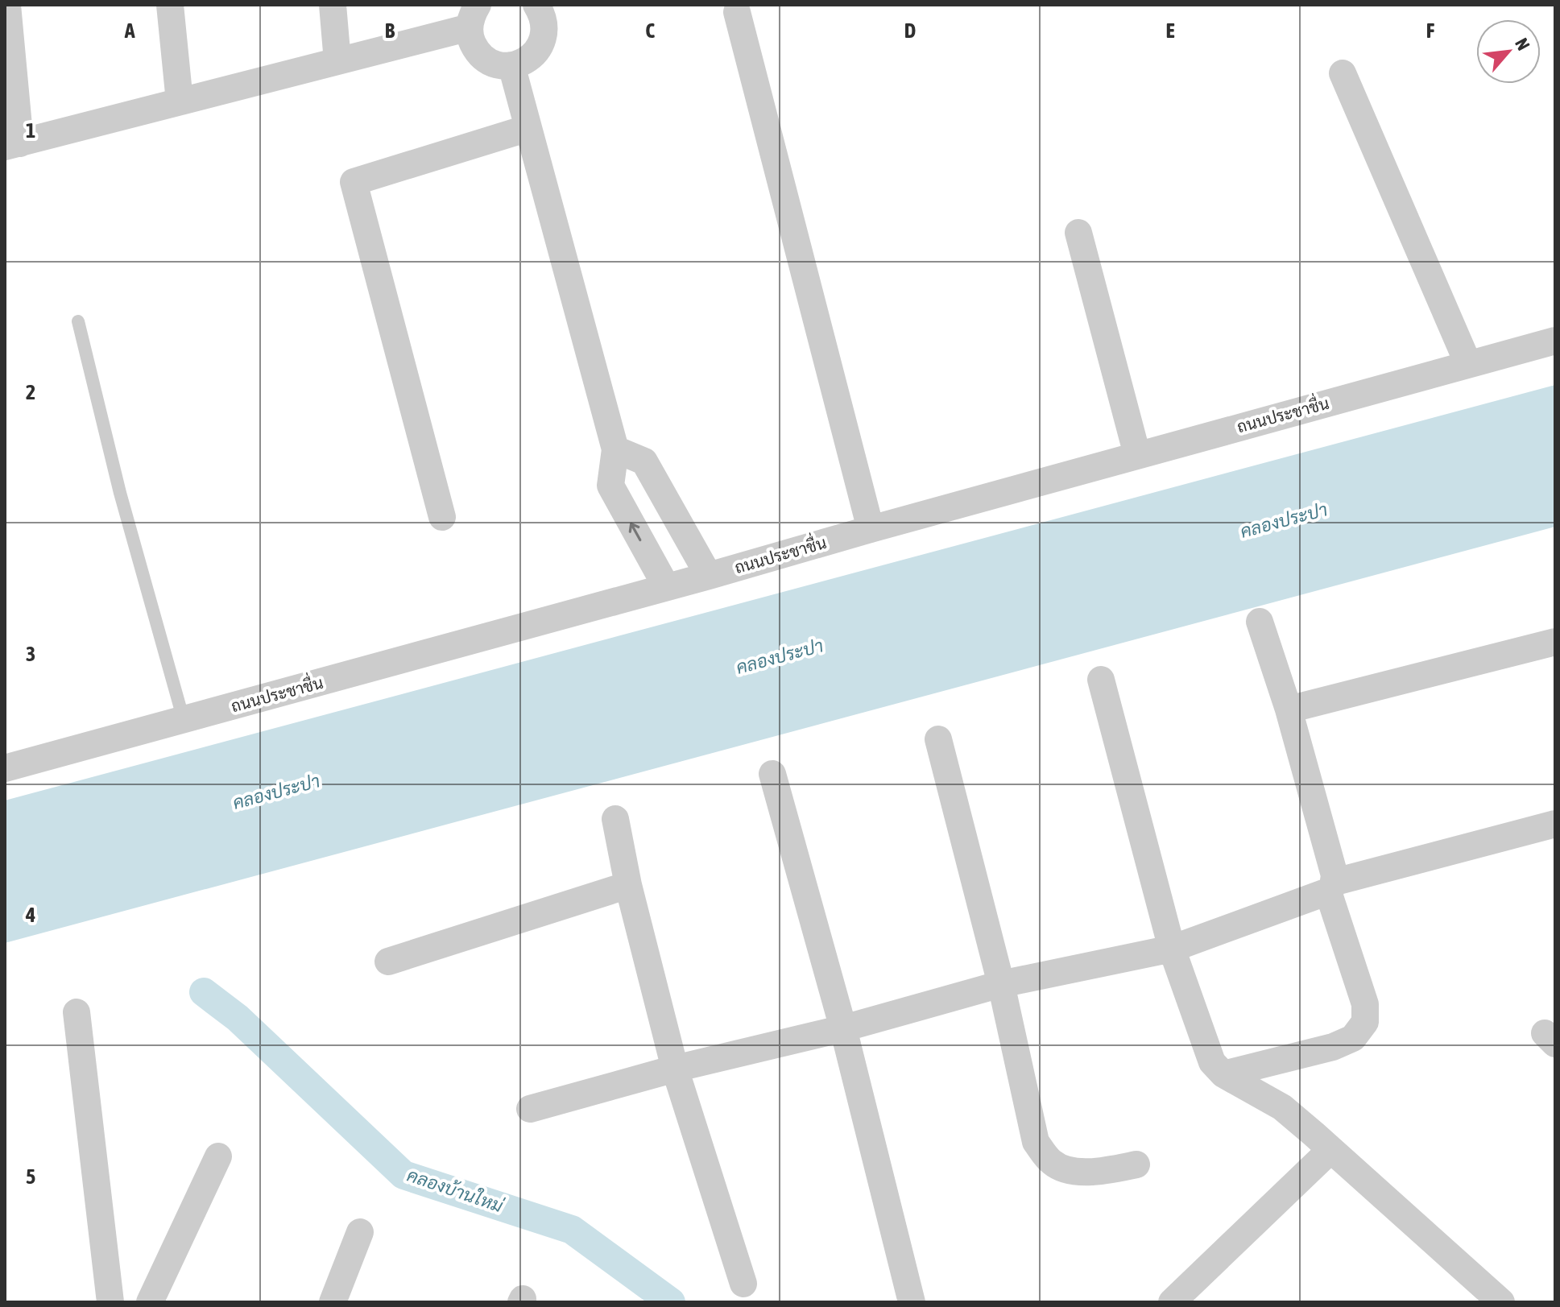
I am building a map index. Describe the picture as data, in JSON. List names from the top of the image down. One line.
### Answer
{"streets":{"street":["ถนนประชาชื่น"]},"water":["คลองประปา","คลองบ้านใหม่"],"north":"top right","grid":{"columns":["A","B","C","D","E","F"],"rows":["1","2","3","4","5"]}}
